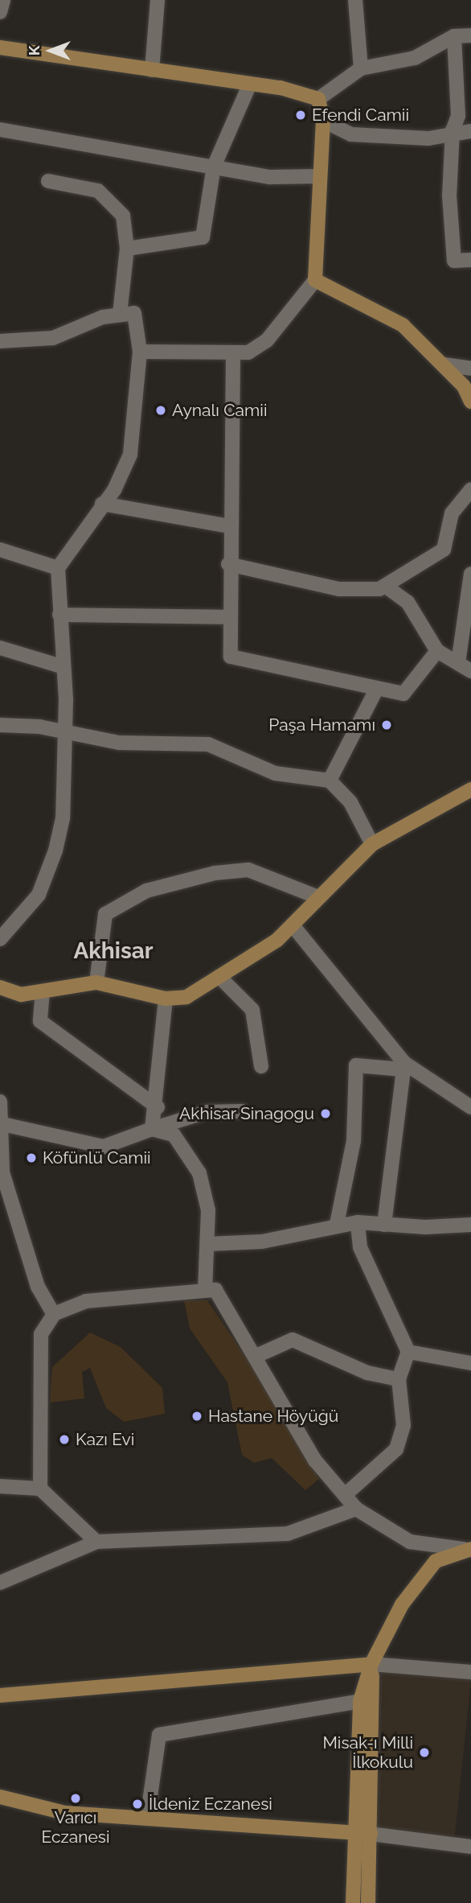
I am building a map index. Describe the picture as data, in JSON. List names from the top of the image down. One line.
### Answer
{"districts":["Akhisar"],"places":["Efendi Camii","Aynalı Camii","Paşa Hamamı","Akhisar Sinagogu","Köfünlü Camii","Hastane Höyüğü","Kazı Evi","Misak-ı Milli İlkokulu","Varıcı Eczanesi","İldeniz Eczanesi"],"north":"left"}
